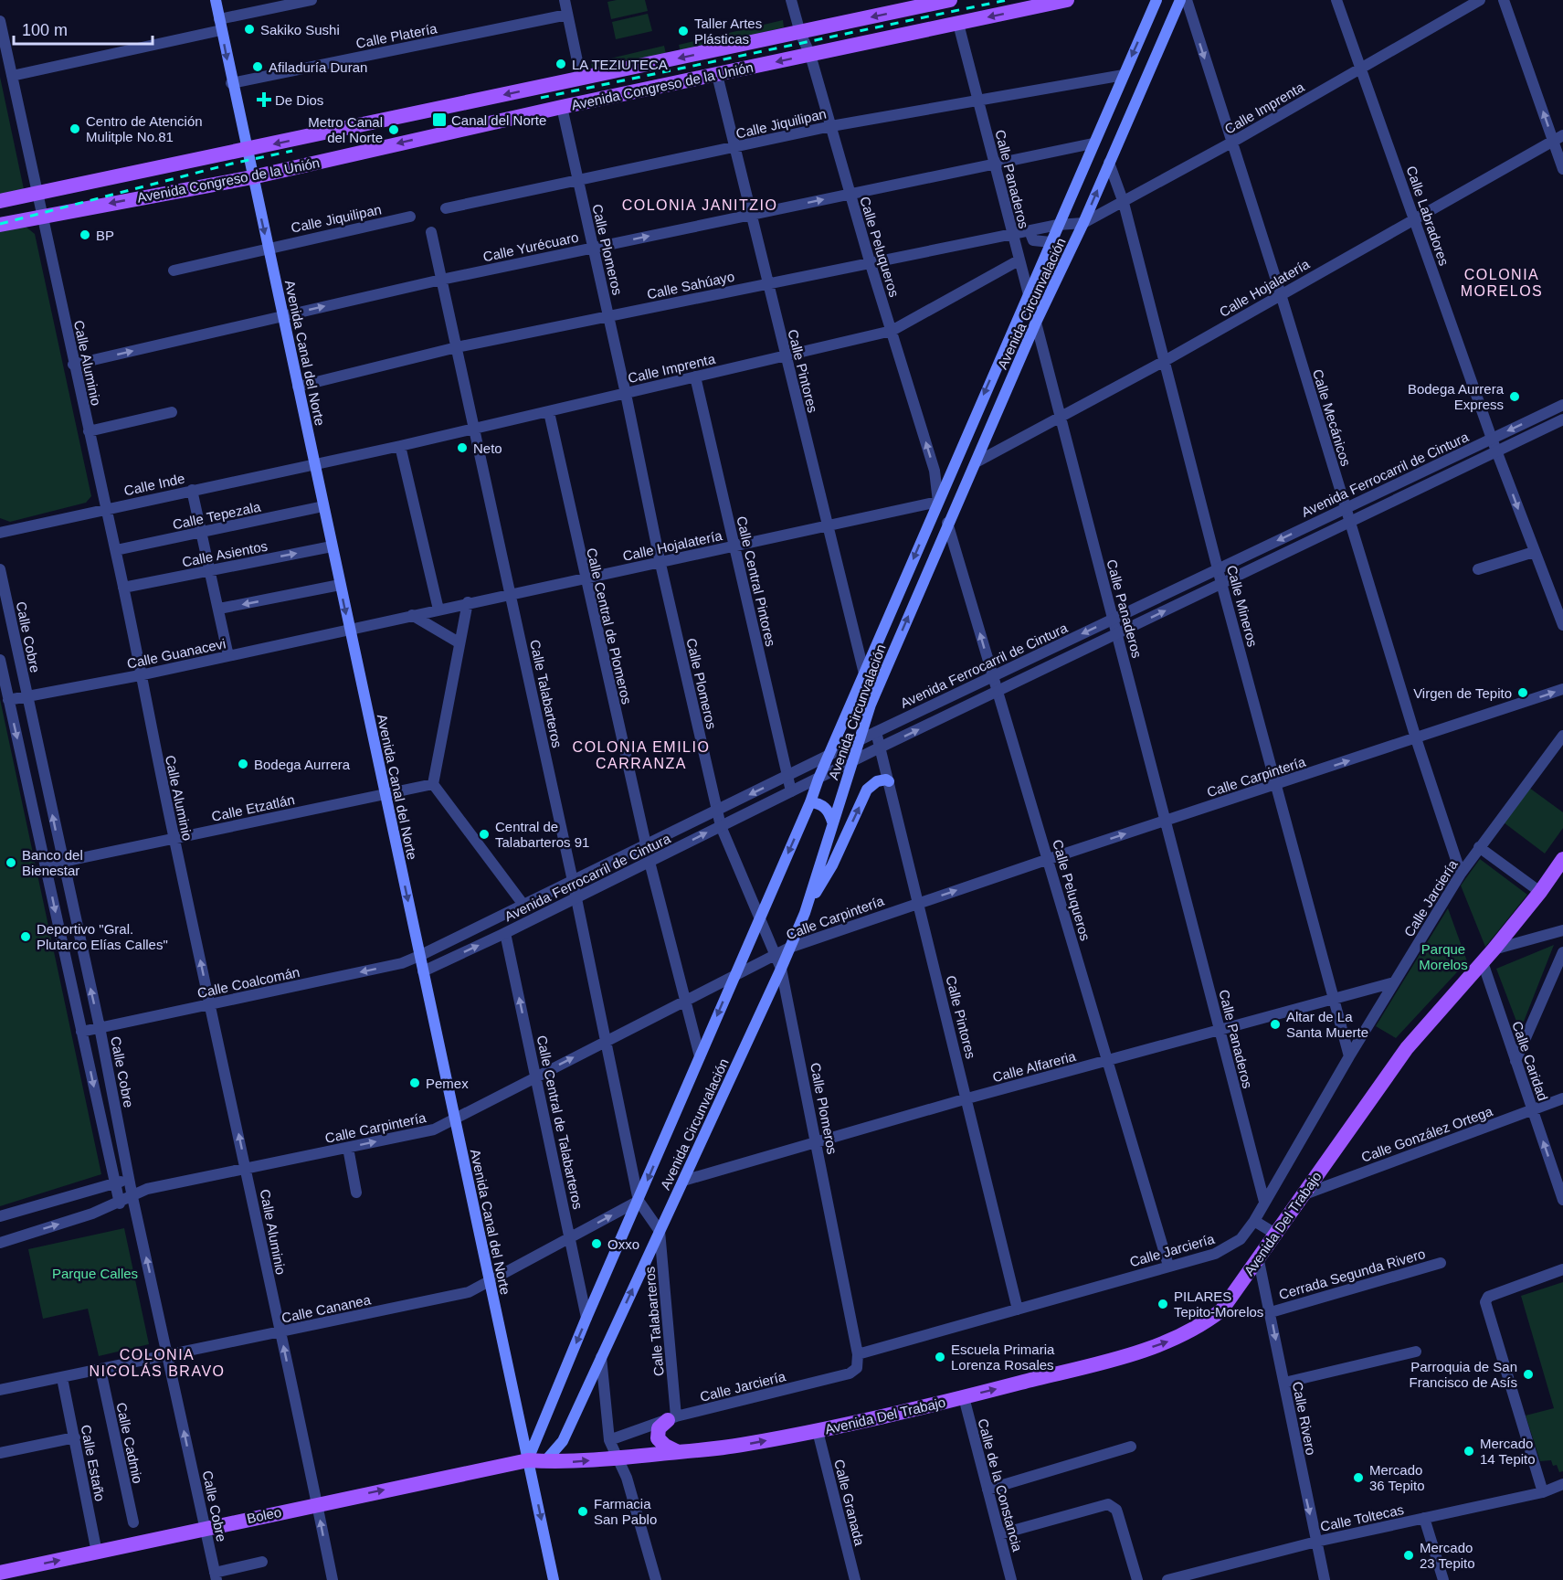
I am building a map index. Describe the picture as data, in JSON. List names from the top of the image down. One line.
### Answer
{"streets":{"main road":["Avenida Congreso de la Unión","Avenida Circunvalación","Avenida Canal del Norte","Avenida Del Trabajo","Boleo"],"street":["Calle Platería","Calle Imprenta","Calle Jiquilipan","Calle Panaderos","Calle Labradores","Calle Yurécuaro","Calle Peluqueros","Calle Plomeros","Calle Sahúayo","Calle Hojalatería","Calle Aluminio","Calle Pintores","Calle Mecánicos","Avenida Ferrocarril de Cintura","Calle Inde","Calle Tepezala","Calle Asientos","Calle Central Pintores","Calle Mineros","Calle Central de Plomeros","Calle Cobre","Calle Guanacevi","Calle Talabarteros","Calle Carpintería","Calle Etzatlán","Calle Jarciería","Calle Coalcomán","Calle Caridad","Calle Alfareria","Calle Central de Talabarteros","Calle González Ortega","Cerrada Segunda Rivero","Calle Cananea","Calle Rivero","Calle Cadmio","Calle Estaño","Calle de la Constancia","Calle Granada","Calle Toltecas"]},"crossings":[["Calle Platería","Avenida Canal del Norte"],["Avenida Congreso de la Unión","Calle Panaderos"],["Avenida Congreso de la Unión","Calle Peluqueros"],["Avenida Congreso de la Unión","Calle Plomeros"],["Avenida Congreso de la Unión","Avenida Canal del Norte"],["Avenida Congreso de la Unión","Calle Aluminio"],["Avenida Congreso de la Unión","Calle Pintores"],["Calle Imprenta","Calle Panaderos"],["Calle Imprenta","Calle Labradores"],["Calle Imprenta","Calle Peluqueros"],["Calle Imprenta","Calle Plomeros"],["Calle Imprenta","Calle Sahúayo"],["Calle Imprenta","Avenida Circunvalación"],["Calle Imprenta","Avenida Canal del Norte"],["Calle Imprenta","Calle Pintores"],["Calle Imprenta","Calle Mecánicos"],["Calle Imprenta","Calle Inde"],["Calle Imprenta","Calle Central Pintores"],["Calle Imprenta","Calle Mineros"],["Calle Imprenta","Calle Central de Plomeros"],["Calle Imprenta","Calle Talabarteros"],["Calle Jiquilipan","Calle Panaderos"],["Calle Jiquilipan","Calle Peluqueros"],["Calle Jiquilipan","Calle Plomeros"],["Calle Jiquilipan","Avenida Circunvalación"],["Calle Jiquilipan","Avenida Canal del Norte"],["Calle Jiquilipan","Calle Pintores"],["Calle Panaderos","Calle Yurécuaro"],["Calle Panaderos","Calle Sahúayo"],["Calle Panaderos","Calle Hojalatería"],["Calle Panaderos","Avenida Circunvalación"],["Calle Panaderos","Avenida Ferrocarril de Cintura"],["Calle Panaderos","Calle Carpintería"],["Calle Panaderos","Calle Jarciería"],["Calle Panaderos","Calle Alfareria"],["Calle Labradores","Calle Hojalatería"],["Calle Labradores","Avenida Ferrocarril de Cintura"],["Calle Yurécuaro","Calle Peluqueros"],["Calle Yurécuaro","Calle Plomeros"],["Calle Yurécuaro","Avenida Circunvalación"],["Calle Yurécuaro","Avenida Canal del Norte"],["Calle Yurécuaro","Calle Aluminio"],["Calle Yurécuaro","Calle Pintores"],["Calle Yurécuaro","Calle Talabarteros"],["Calle Peluqueros","Calle Sahúayo"],["Calle Peluqueros","Calle Hojalatería"],["Calle Peluqueros","Avenida Circunvalación"],["Calle Peluqueros","Avenida Ferrocarril de Cintura"],["Calle Peluqueros","Calle Carpintería"],["Calle Peluqueros","Calle Jarciería"],["Calle Peluqueros","Calle Alfareria"],["Calle Plomeros","Calle Sahúayo"],["Calle Plomeros","Calle Hojalatería"],["Calle Plomeros","Avenida Circunvalación"],["Calle Plomeros","Avenida Ferrocarril de Cintura"],["Calle Plomeros","Calle Carpintería"],["Calle Plomeros","Calle Jarciería"],["Calle Plomeros","Calle Alfareria"],["Calle Sahúayo","Avenida Circunvalación"],["Calle Sahúayo","Avenida Canal del Norte"],["Calle Sahúayo","Calle Pintores"],["Calle Sahúayo","Calle Talabarteros"],["Calle Hojalatería","Avenida Circunvalación"],["Calle Hojalatería","Avenida Canal del Norte"],["Calle Hojalatería","Calle Pintores"],["Calle Hojalatería","Calle Mecánicos"],["Calle Hojalatería","Calle Central Pintores"],["Calle Hojalatería","Calle Mineros"],["Calle Hojalatería","Calle Central de Plomeros"],["Calle Hojalatería","Calle Guanacevi"],["Calle Hojalatería","Calle Talabarteros"],["Avenida Circunvalación","Avenida Canal del Norte"],["Avenida Circunvalación","Calle Pintores"],["Avenida Circunvalación","Avenida Ferrocarril de Cintura"],["Avenida Circunvalación","Calle Mineros"],["Avenida Circunvalación","Calle Talabarteros"],["Avenida Circunvalación","Calle Carpintería"],["Avenida Circunvalación","Calle Alfareria"],["Avenida Circunvalación","Calle Central de Talabarteros"],["Avenida Circunvalación","Avenida Del Trabajo"],["Avenida Circunvalación","Calle Cananea"],["Avenida Circunvalación","Boleo"],["Avenida Canal del Norte","Avenida Ferrocarril de Cintura"],["Avenida Canal del Norte","Calle Inde"],["Avenida Canal del Norte","Calle Tepezala"],["Avenida Canal del Norte","Calle Asientos"],["Avenida Canal del Norte","Calle Guanacevi"],["Avenida Canal del Norte","Calle Carpintería"],["Avenida Canal del Norte","Calle Etzatlán"],["Avenida Canal del Norte","Calle Coalcomán"],["Avenida Canal del Norte","Avenida Del Trabajo"],["Avenida Canal del Norte","Calle Cananea"],["Avenida Canal del Norte","Boleo"],["Calle Aluminio","Calle Inde"],["Calle Aluminio","Calle Tepezala"],["Calle Aluminio","Calle Asientos"],["Calle Aluminio","Calle Guanacevi"],["Calle Aluminio","Calle Carpintería"],["Calle Aluminio","Calle Etzatlán"],["Calle Aluminio","Calle Coalcomán"],["Calle Aluminio","Calle Cananea"],["Calle Aluminio","Boleo"],["Calle Pintores","Avenida Ferrocarril de Cintura"],["Calle Pintores","Calle Carpintería"],["Calle Pintores","Calle Jarciería"],["Calle Pintores","Calle Alfareria"],["Calle Mecánicos","Avenida Ferrocarril de Cintura"],["Calle Mecánicos","Calle Carpintería"],["Calle Mecánicos","Calle Jarciería"],["Avenida Ferrocarril de Cintura","Calle Central Pintores"],["Avenida Ferrocarril de Cintura","Calle Mineros"],["Avenida Ferrocarril de Cintura","Calle Central de Plomeros"],["Avenida Ferrocarril de Cintura","Calle Talabarteros"],["Avenida Ferrocarril de Cintura","Calle Coalcomán"],["Avenida Ferrocarril de Cintura","Calle Central de Talabarteros"],["Calle Mineros","Calle Carpintería"],["Calle Mineros","Calle Jarciería"],["Calle Mineros","Calle Alfareria"],["Calle Cobre","Calle Guanacevi"],["Calle Cobre","Calle Carpintería"],["Calle Cobre","Calle Etzatlán"],["Calle Cobre","Calle Coalcomán"],["Calle Cobre","Calle Cananea"],["Calle Cobre","Boleo"],["Calle Talabarteros","Calle Carpintería"],["Calle Talabarteros","Calle Jarciería"],["Calle Talabarteros","Calle Cananea"],["Calle Carpintería","Calle Central de Talabarteros"],["Calle Jarciería","Calle Alfareria"],["Calle Caridad","Calle González Ortega"],["Calle Caridad","Avenida Del Trabajo"],["Calle Central de Talabarteros","Calle Cananea"],["Calle González Ortega","Avenida Del Trabajo"],["Avenida Del Trabajo","Calle Rivero"],["Avenida Del Trabajo","Calle de la Constancia"],["Avenida Del Trabajo","Calle Granada"],["Avenida Del Trabajo","Boleo"],["Cerrada Segunda Rivero","Calle Rivero"],["Calle Cananea","Calle Cadmio"],["Calle Cananea","Calle Estaño"],["Calle Rivero","Calle Toltecas"],["Calle Estaño","Boleo"]],"one_way":["Calle Yurécuaro","Calle Aluminio","Calle Carpintería","Calle Coalcomán","Calle Caridad","Calle Central de Talabarteros","Avenida Del Trabajo","Calle Rivero","Boleo"],"districts":["COLONIA JANITZIO","COLONIA MORELOS","COLONIA EMILIO CARRANZA","COLONIA NICOLÁS BRAVO"],"parks":["Parque Morelos","Parque Calles"],"places":{"other":["Sakiko Sushi","Taller Artes Plásticas","LA TEZIUTECA","Afiladuría Duran","Centro de Atención Mulitple No.81","Metro Canal del Norte","BP","Bodega Aurrera Express","Neto","Virgen de Tepito","Bodega Aurrera","Central de Talabarteros 91","Banco del Bienestar","Deportivo \"Gral. Plutarco Elías Calles\"","Altar de La Santa Muerte","Pemex","Oxxo","PILARES Tepito-Morelos","Escuela Primaria Lorenza Rosales","Parroquia de San Francisco de Asís","Mercado 14 Tepito","Mercado 36 Tepito","Farmacia San Pablo","Mercado 23 Tepito"],"health":["De Dios"],"transit":["Canal del Norte"]},"scale_bar":"100 m"}
